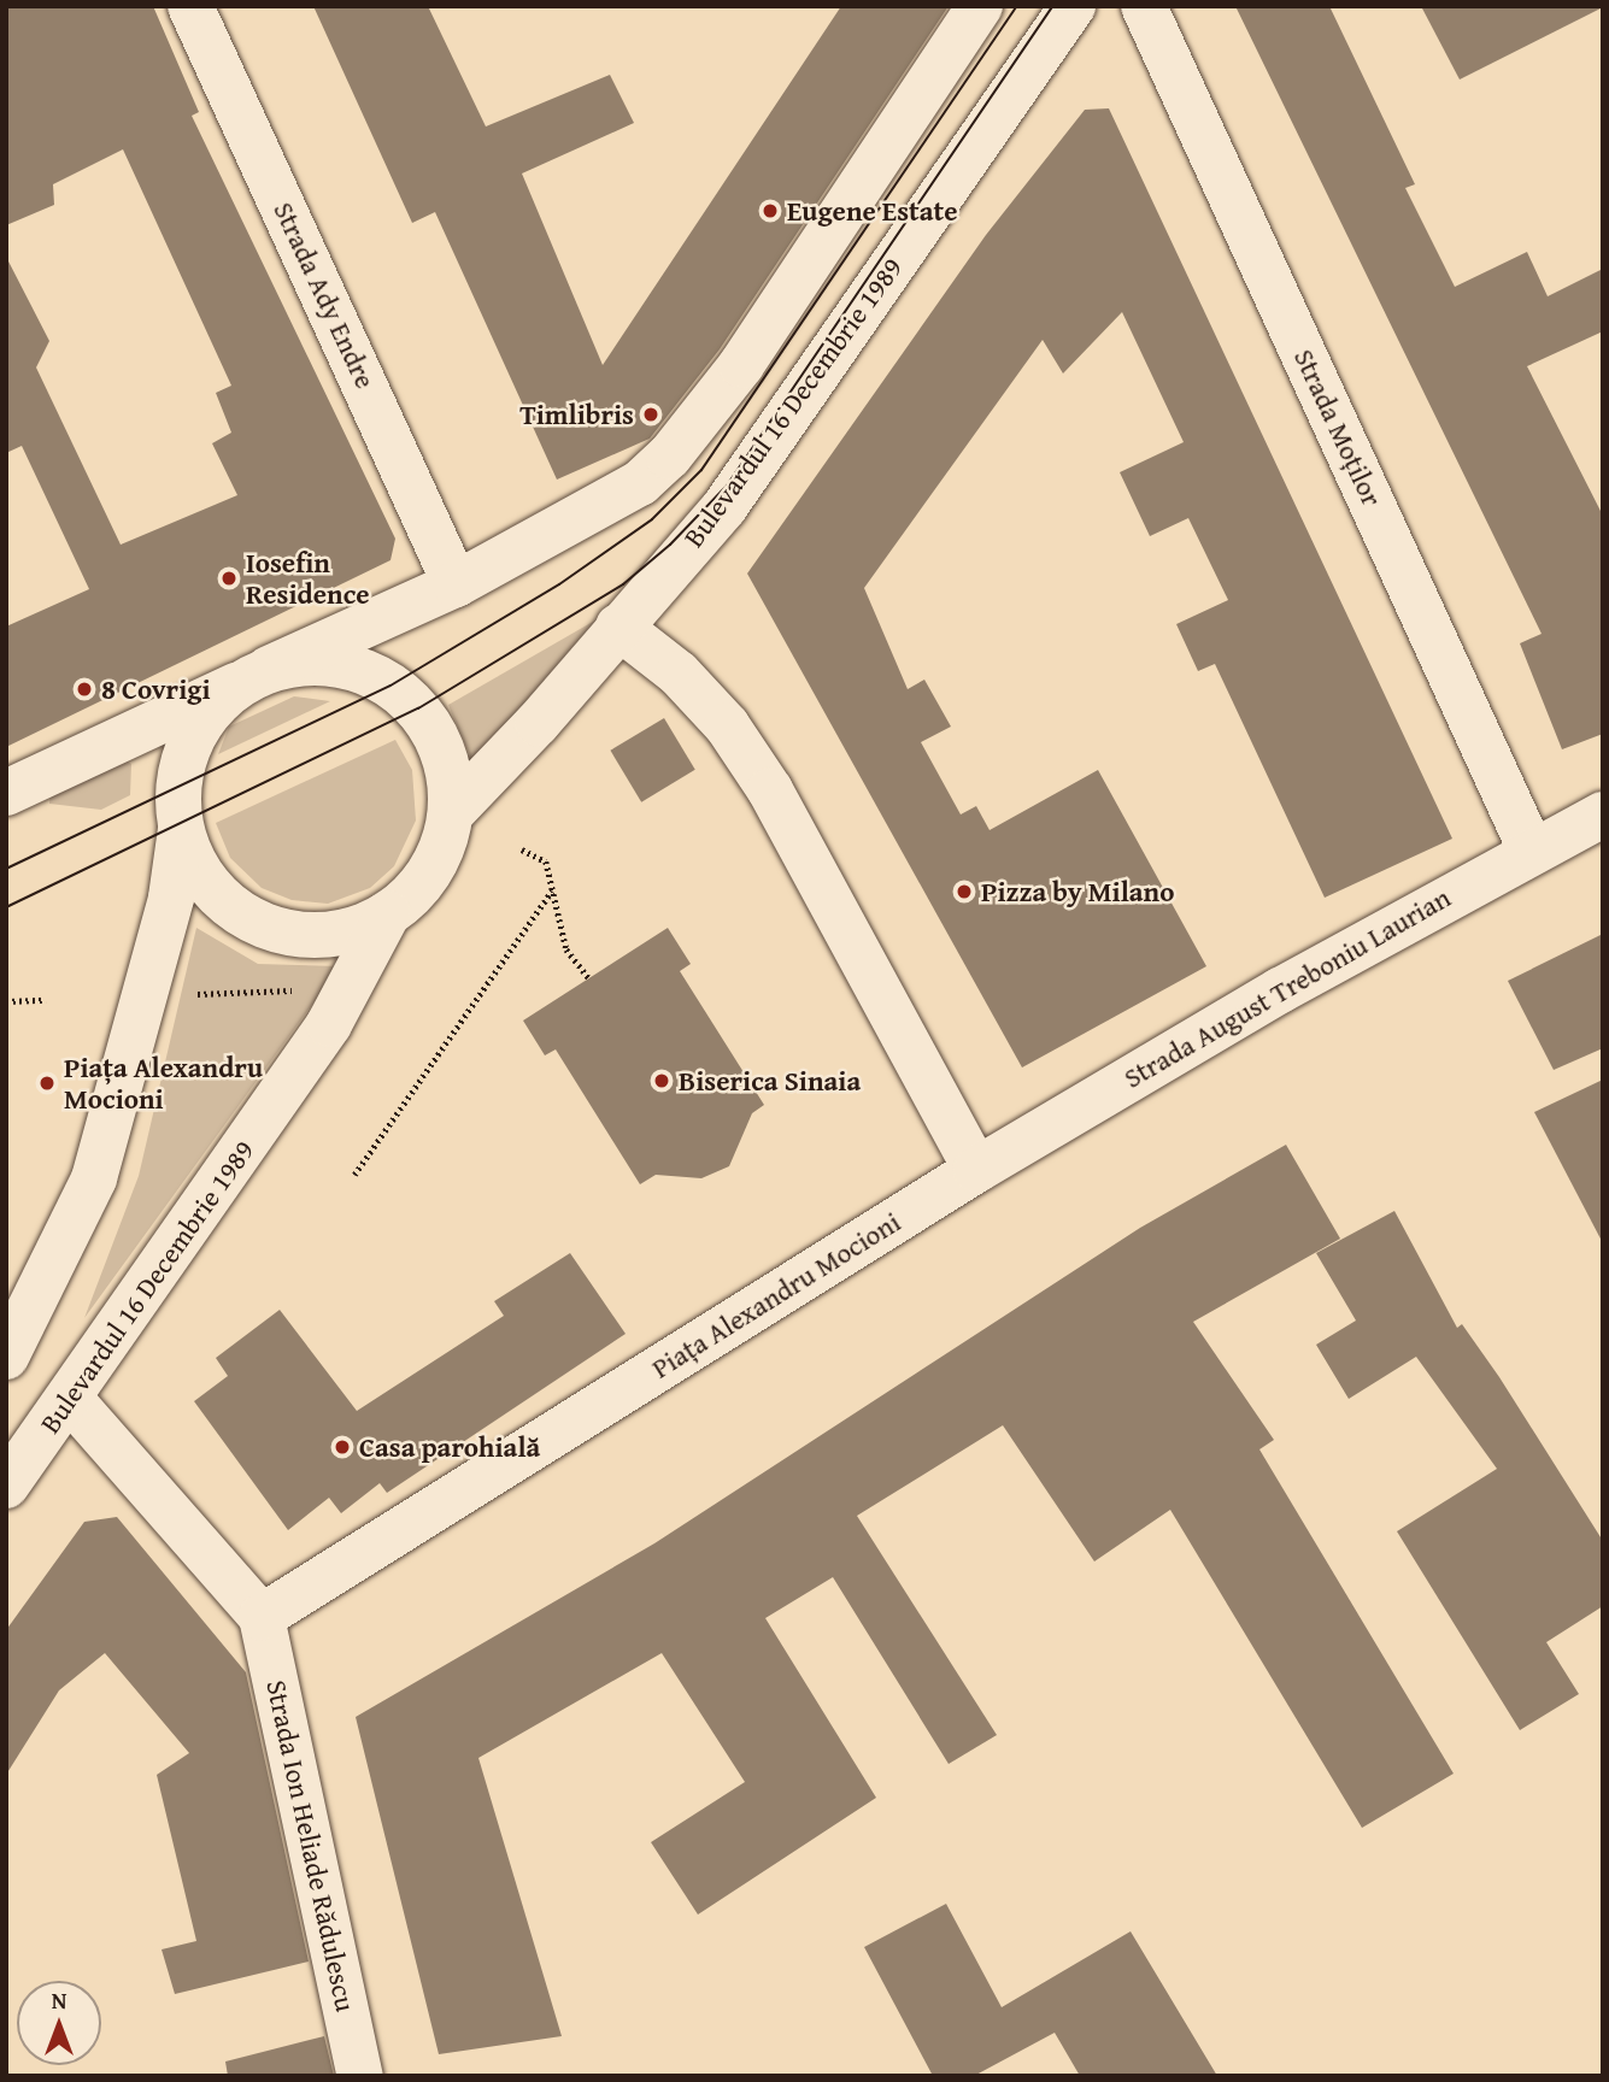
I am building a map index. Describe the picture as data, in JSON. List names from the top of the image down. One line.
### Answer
{"streets":{"street":["Strada Ady Endre","Bulevardul 16 Decembrie 1989","Strada Moților","Strada August Treboniu Laurian","Piața Alexandru Mocioni","Strada Ion Heliade Rădulescu"]},"crossings":[["Strada Moților","Strada August Treboniu Laurian"],["Strada August Treboniu Laurian","Piața Alexandru Mocioni"],["Piața Alexandru Mocioni","Strada Ion Heliade Rădulescu"]],"places":["Eugene Estate","Timlibris","Iosefin Residence","8 Covrigi","Pizza by Milano","Biserica Sinaia","Piața Alexandru Mocioni","Casa parohială"],"north":"top"}
